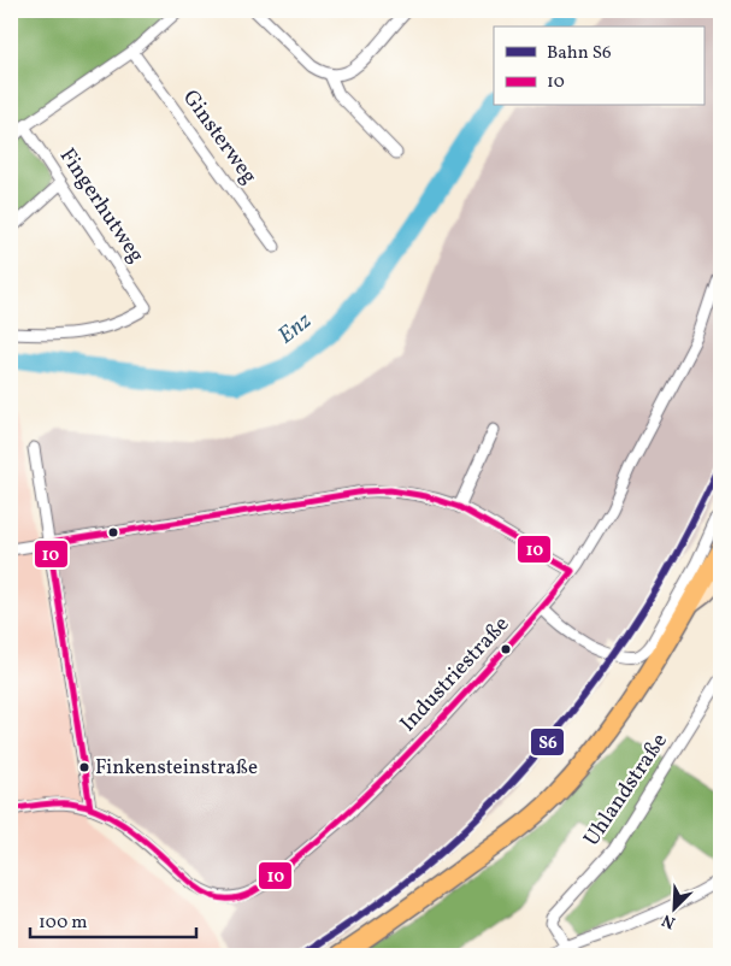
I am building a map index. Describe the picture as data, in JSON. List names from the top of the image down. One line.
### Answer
{"streets":{"street":["Ginsterweg","Fingerhutweg","Industriestraße","Uhlandstraße"]},"water":["Enz"],"places":["Finkensteinstraße"],"lines":["rail line S6","transit line 10"],"legend":["Bahn S6","10"],"scale_bar":"100 m","north":"bottom left"}
